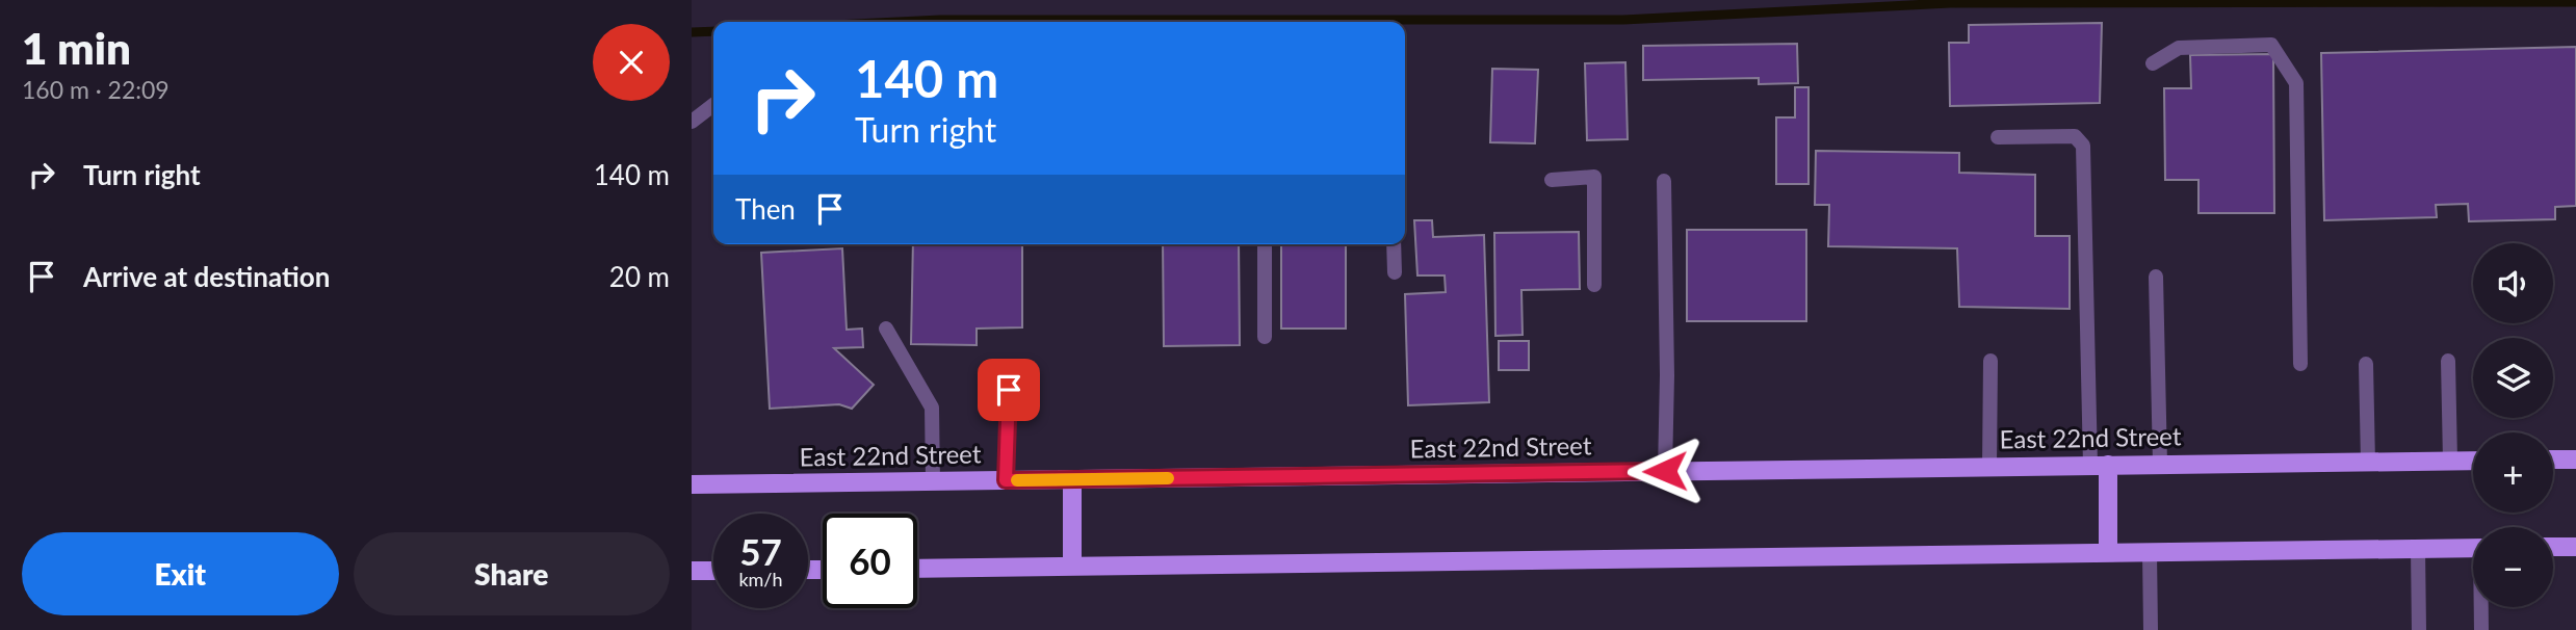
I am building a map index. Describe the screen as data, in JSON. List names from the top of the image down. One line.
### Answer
{"streets":{"main road":["East 22nd Street"]},"page":{"heading":["1 min","160 m · 22:09"],"turn":["140 m","Turn right"],"list":[{"name":"Turn right","value":"140 m"},{"name":"Arrive at destination","value":"20 m"}],"then":"Then","map_buttons":["+","−"],"speed":"57 km/h","limit":"60","buttons":["Exit","Share"]}}
